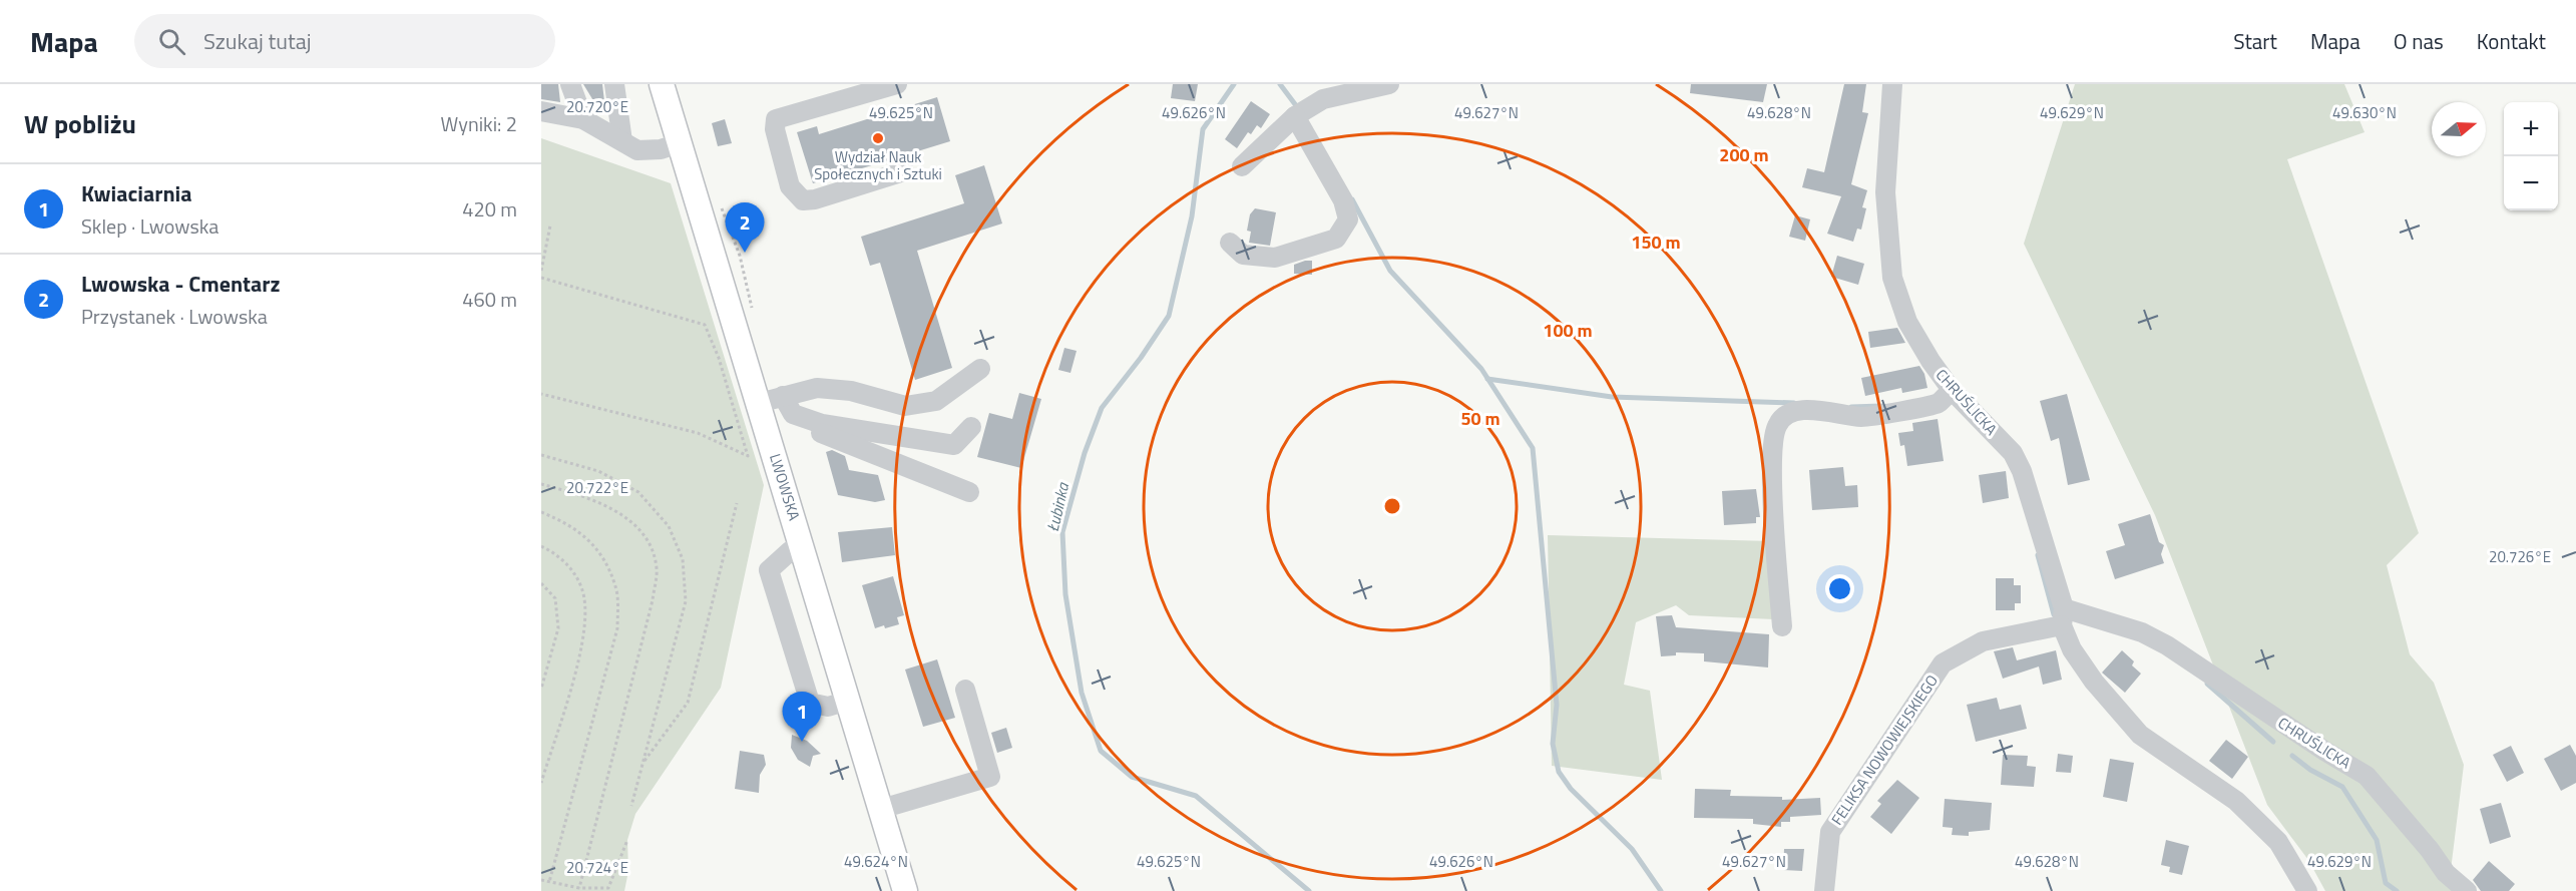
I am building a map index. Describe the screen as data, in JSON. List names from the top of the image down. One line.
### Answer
{"streets":{"main road":["LWOWSKA"],"street":["CHRUŚLICKA","FELIKSA NOWOWIEJSKIEGO"]},"crossings":[["CHRUŚLICKA","FELIKSA NOWOWIEJSKIEGO"]],"water":["Łubinka"],"places":["Wydział Nauk Społecznych i Sztuki"],"north":"right","page":{"header":"Mapa","search":"Szukaj tutaj","nav":["Start","Mapa","O nas","Kontakt"],"heading":["W pobliżu","Wyniki: 2"],"map_buttons":["+","−"],"list":[{"mark":"1","name":"Kwiaciarnia","note":"Sklep · Lwowska","value":"420 m"},{"mark":"2","name":"Lwowska - Cmentarz","note":"Przystanek · Lwowska","value":"460 m"}],"pins":["2","1"]},"coordinates":["20.720°E","49.625°N","49.627°N","49.628°N","49.629°N","49.626°N","49.630°N","20.722°E","20.726°E","49.624°N","20.724°E"],"rings":["200 m","150 m","100 m","50 m"]}
